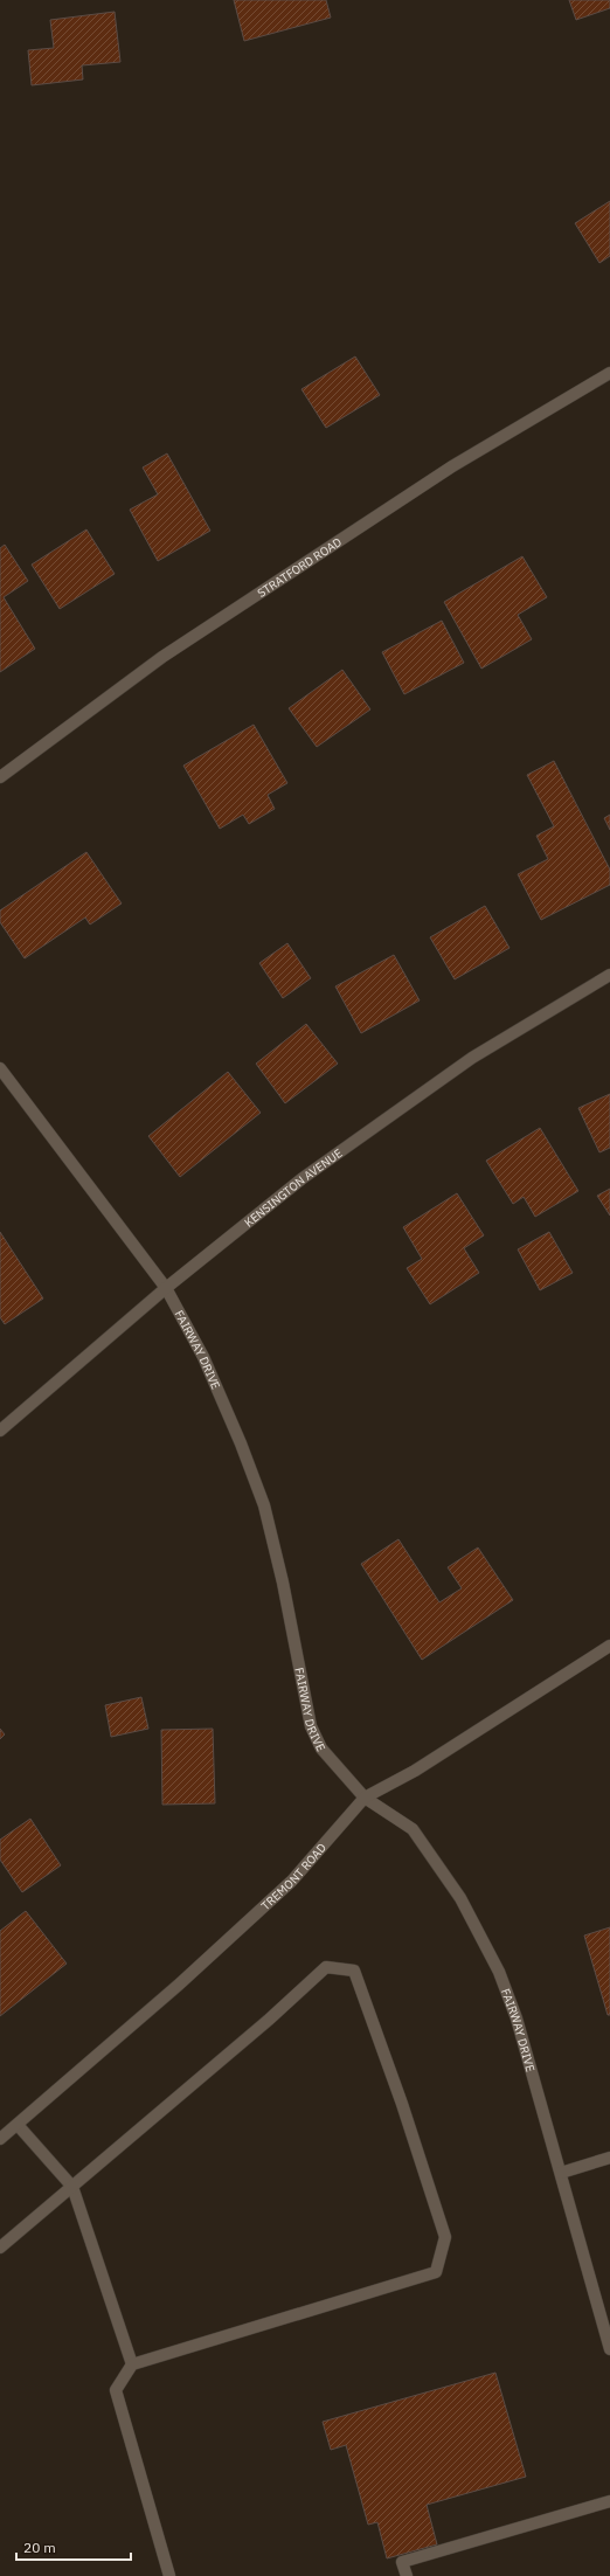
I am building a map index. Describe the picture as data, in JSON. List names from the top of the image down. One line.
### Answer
{"streets":{"street":["STRATFORD ROAD","KENSINGTON AVENUE","FAIRWAY DRIVE","TREMONT ROAD"]},"crossings":[["KENSINGTON AVENUE","FAIRWAY DRIVE"],["FAIRWAY DRIVE","TREMONT ROAD"]],"scale_bar":"20 m"}
